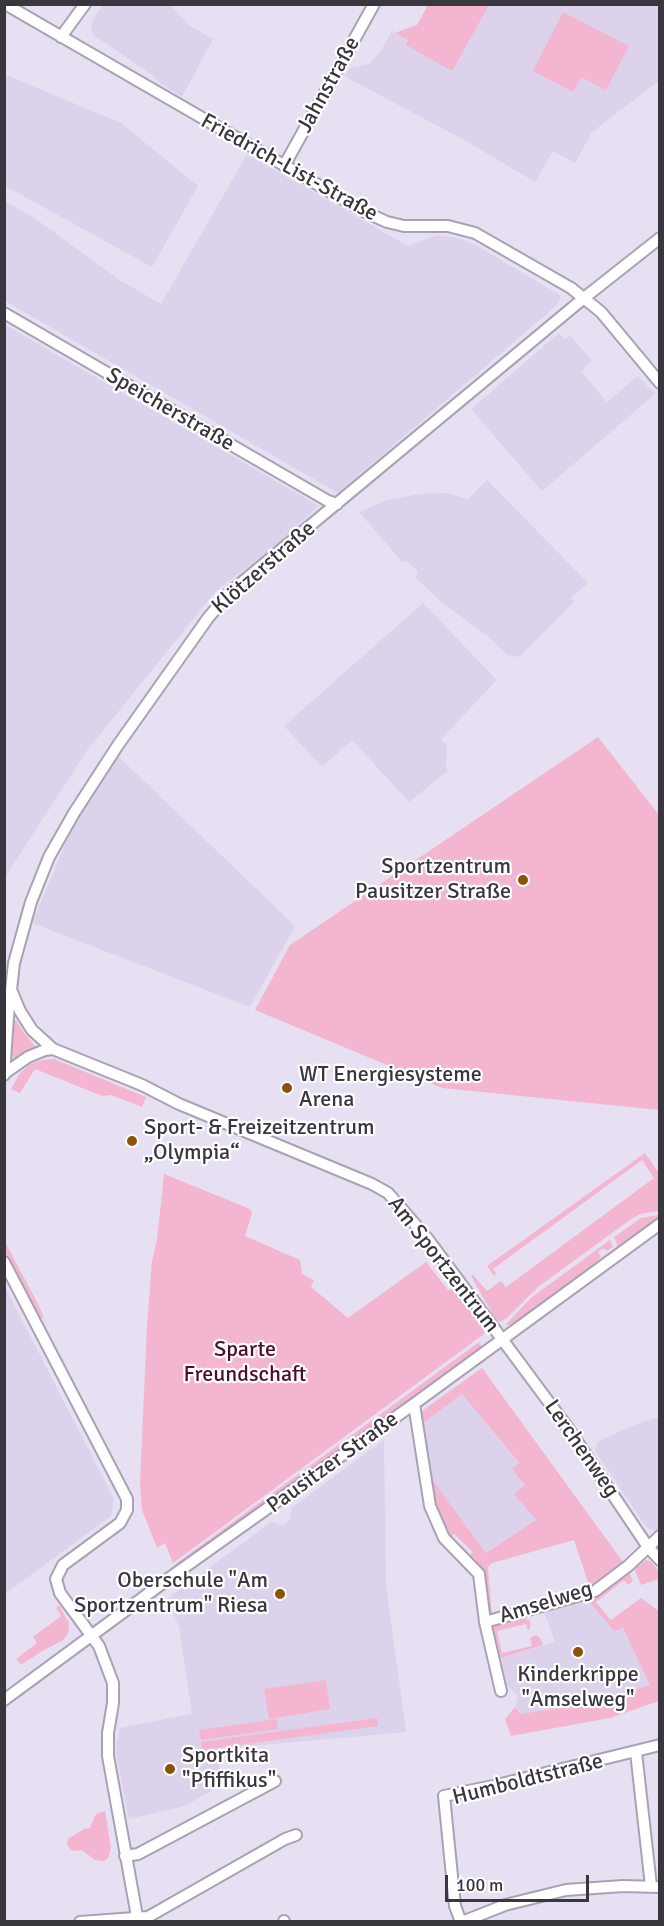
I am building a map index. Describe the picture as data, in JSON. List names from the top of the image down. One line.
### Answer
{"streets":{"street":["Jahnstraße","Friedrich-List-Straße","Speicherstraße","Klötzerstraße","Am Sportzentrum","Lerchenweg","Pausitzer Straße","Amselweg","Humboldtstraße"]},"crossings":[["Jahnstraße","Friedrich-List-Straße"],["Friedrich-List-Straße","Klötzerstraße"],["Speicherstraße","Klötzerstraße"],["Klötzerstraße","Am Sportzentrum"],["Am Sportzentrum","Lerchenweg"],["Am Sportzentrum","Pausitzer Straße"],["Lerchenweg","Pausitzer Straße"],["Lerchenweg","Amselweg"]],"parks":["Sparte Freundschaft"],"places":["Sportzentrum Pausitzer Straße","WT Energiesysteme Arena","Sport- & Freizeitzentrum „Olympia“","Oberschule \"Am Sportzentrum\" Riesa","Kinderkrippe \"Amselweg\"","Sportkita \"Pfiffikus\""],"scale_bar":"100 m"}
